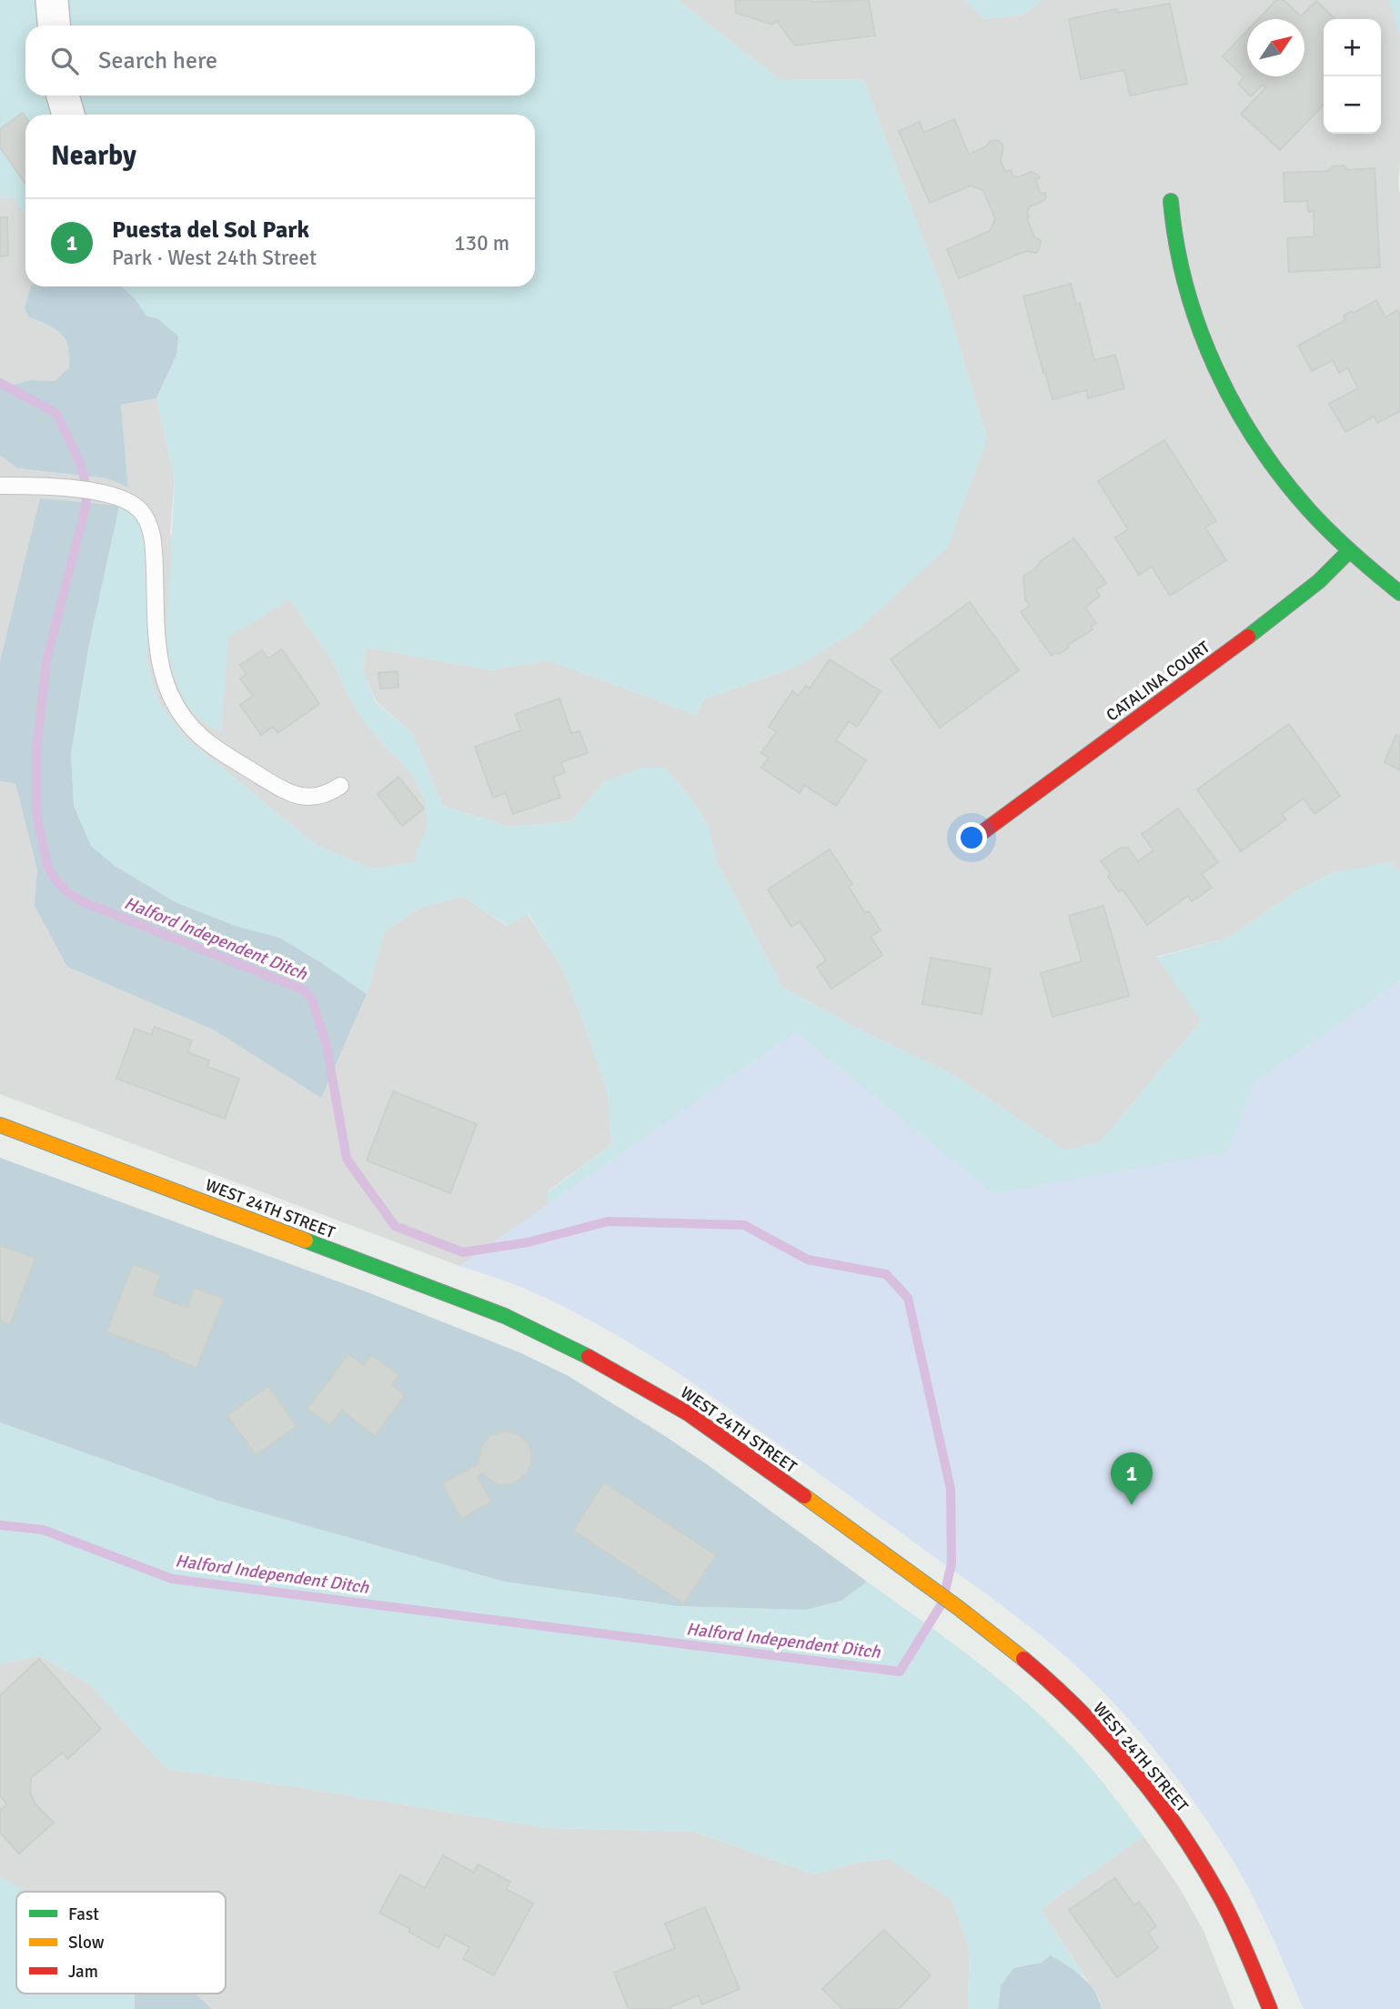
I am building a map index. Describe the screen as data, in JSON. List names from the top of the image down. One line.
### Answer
{"streets":{"street":["CATALINA COURT","WEST 24TH STREET"]},"water":["Halford Independent Ditch"],"legend":["Fast","Slow","Jam"],"north":"top right","page":{"map_buttons":["+","−"],"search":"Search here","heading":"Nearby","list":[{"mark":"1","name":"Puesta del Sol Park","note":"Park · West 24th Street","value":"130 m"}],"pins":"1"}}
